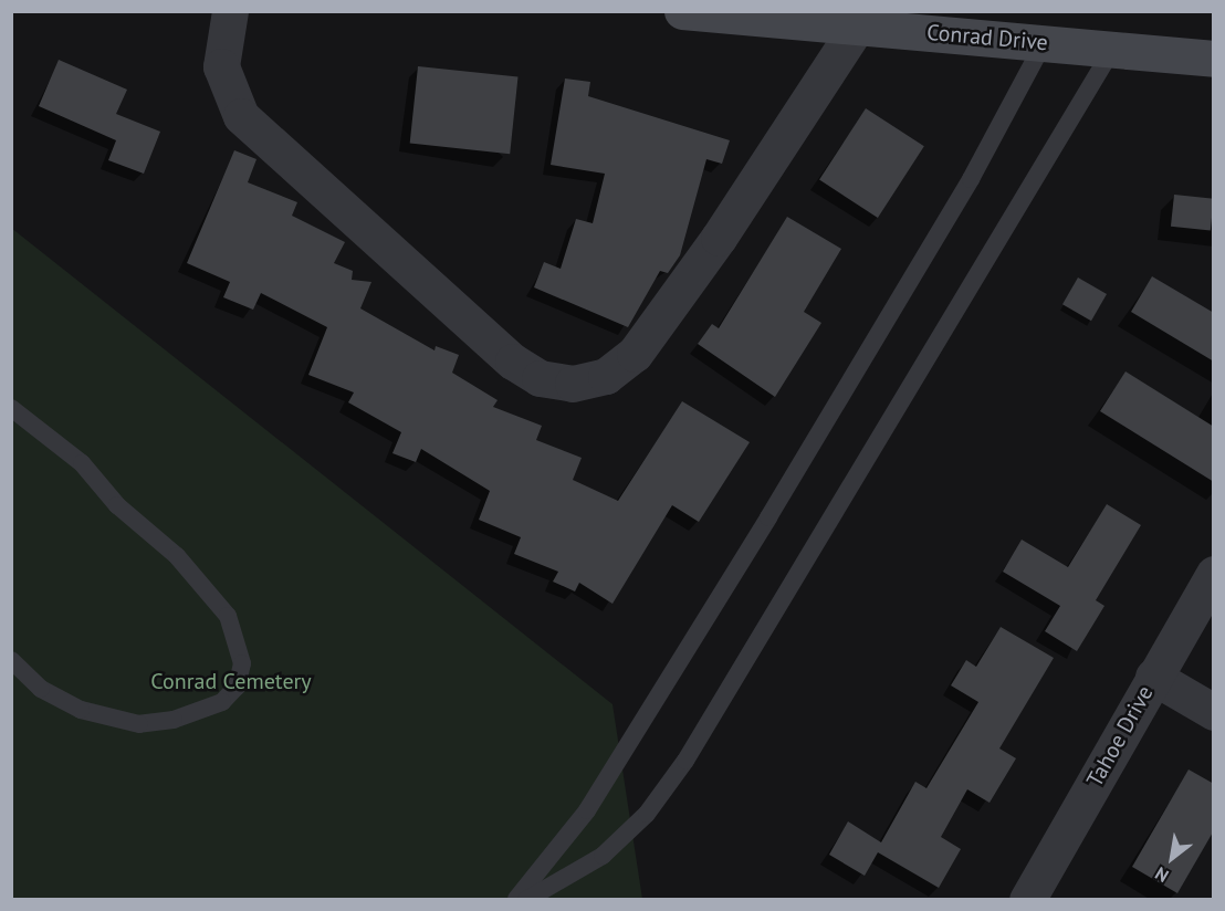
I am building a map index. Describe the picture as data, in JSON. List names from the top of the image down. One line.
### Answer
{"streets":{"street":["Conrad Drive","Tahoe Drive"]},"parks":["Conrad Cemetery"],"north":"bottom left"}
